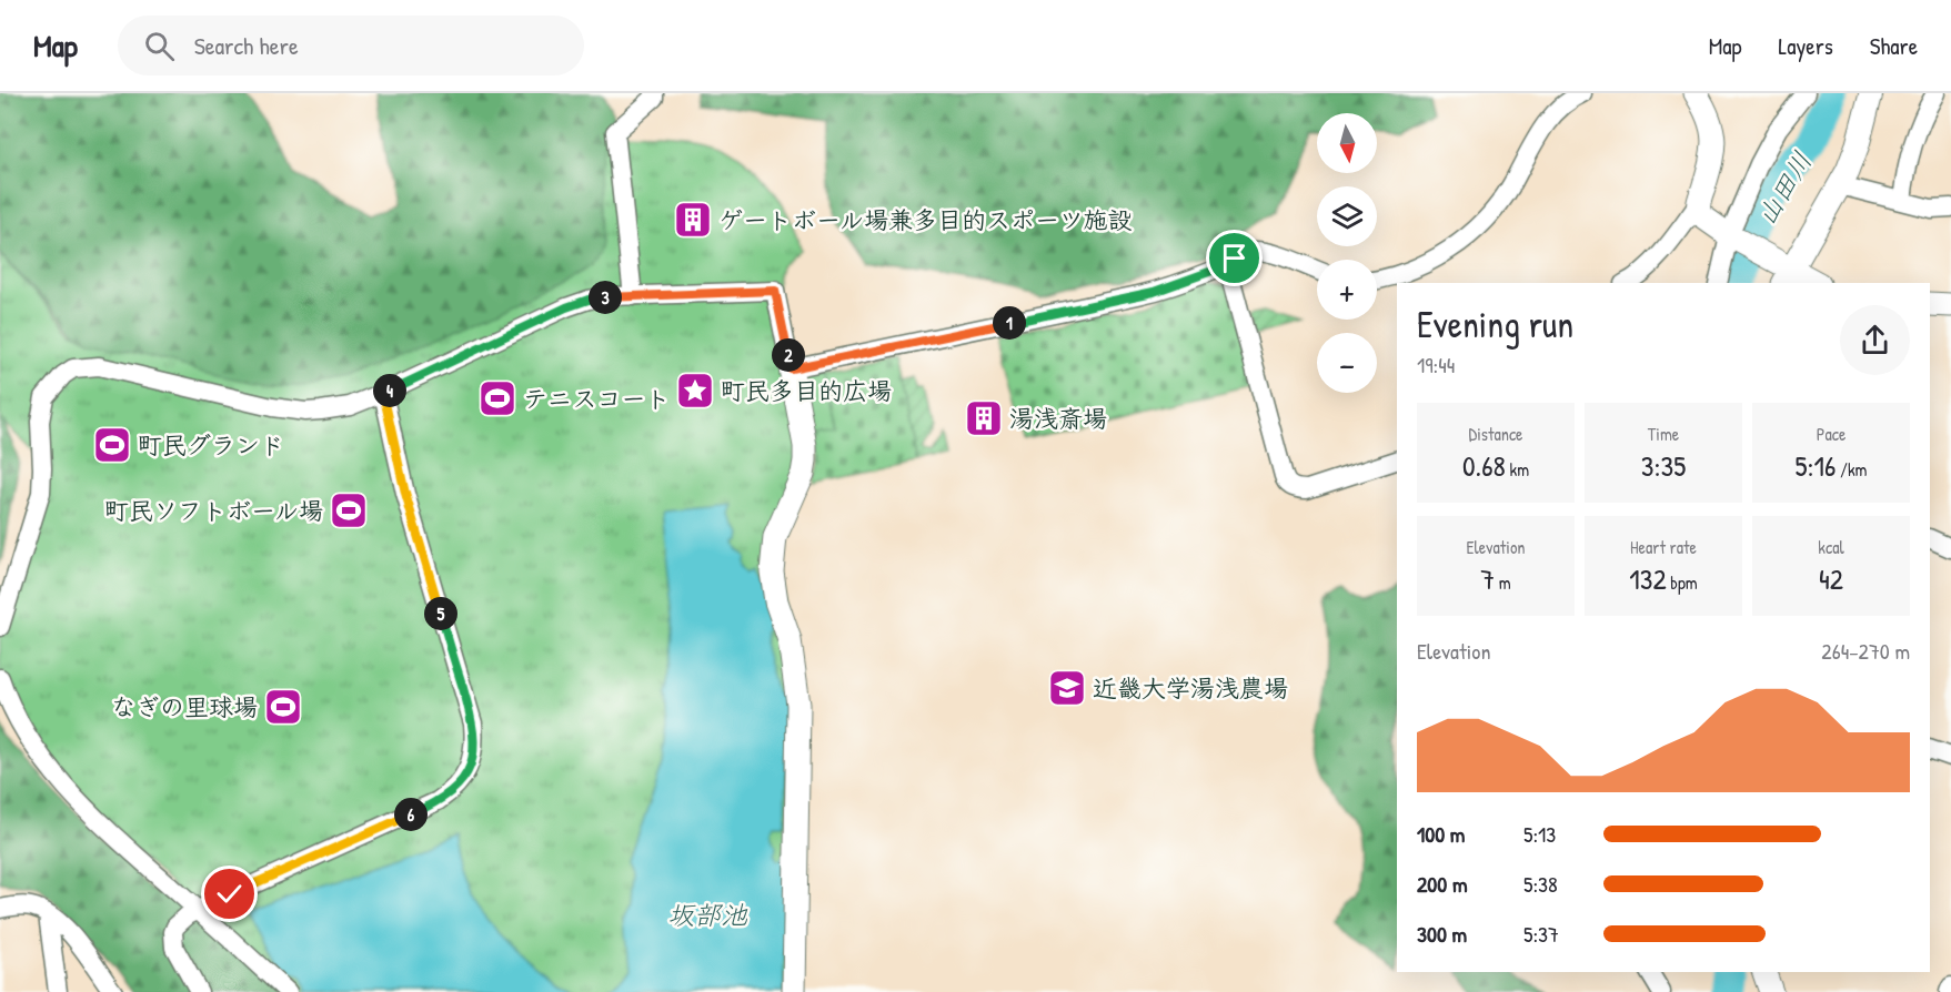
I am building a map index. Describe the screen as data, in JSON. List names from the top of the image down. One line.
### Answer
{"water":["山田川","坂部池"],"places":{"building":["ゲートボール場兼多目的スポーツ施設","湯浅斎場"],"place":["町民多目的広場"],"sports":["テニスコート","町民グランド","町民ソフトボール場","なぎの里球場"],"school or university":["近畿大学湯浅農場"]},"north":"bottom","page":{"header":"Map","search":"Search here","nav":["Map","Layers","Share"],"map_buttons":["+","−"],"pins":["3","1","2","4","5","6"],"heading":["Evening run","19:44"],"stats":[["Distance","0.68 km"],["Time","3:35"],["Pace","5:16 /km"],["Elevation","7 m"],["Heart rate","132 bpm"],["kcal","42"]],"chart":["Elevation","264–270 m"],"list":[{"name":"100 m","note":"5:13"},{"name":"200 m","note":"5:38"},{"name":"300 m","note":"5:37"}]}}
